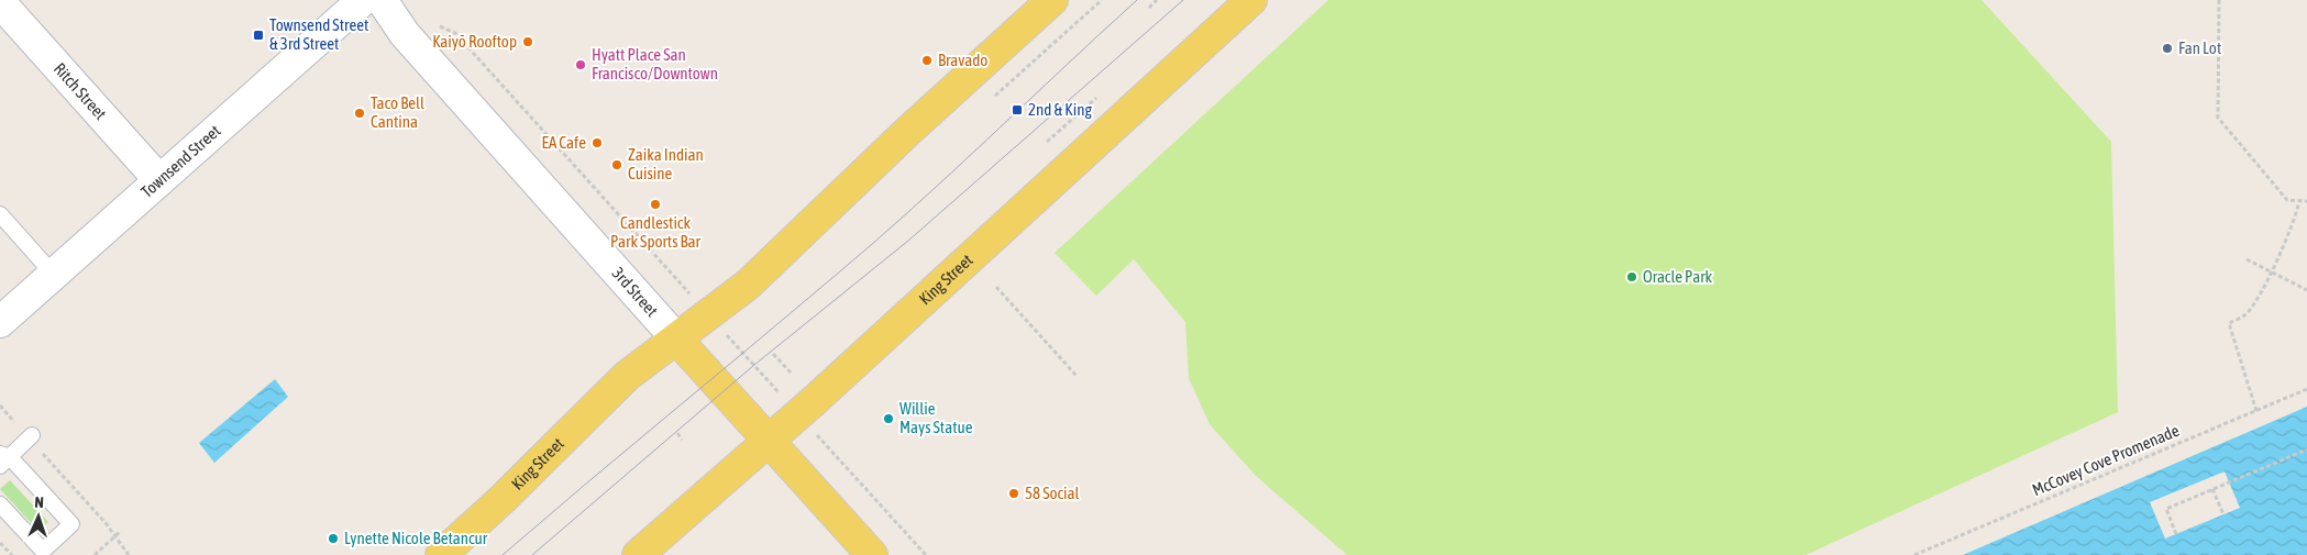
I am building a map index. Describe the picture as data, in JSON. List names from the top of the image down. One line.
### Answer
{"streets":{"main road":["King Street","3rd Street"],"street":["Ritch Street","Townsend Street"],"path":["McCovey Cove Promenade"]},"crossings":[["Ritch Street","Townsend Street"],["King Street","3rd Street"]],"places":{"transit":["Townsend Street & 3rd Street","2nd & King"],"other":["Kaiyō Rooftop","Fan Lot","Bravado","Hyatt Place San Francisco/Downtown","Taco Bell Cantina","EA Cafe","Zaika Indian Cuisine","Candlestick Park Sports Bar","Oracle Park","Willie Mays Statue","58 Social","Lynette Nicole Betancur"]},"north":"top"}
